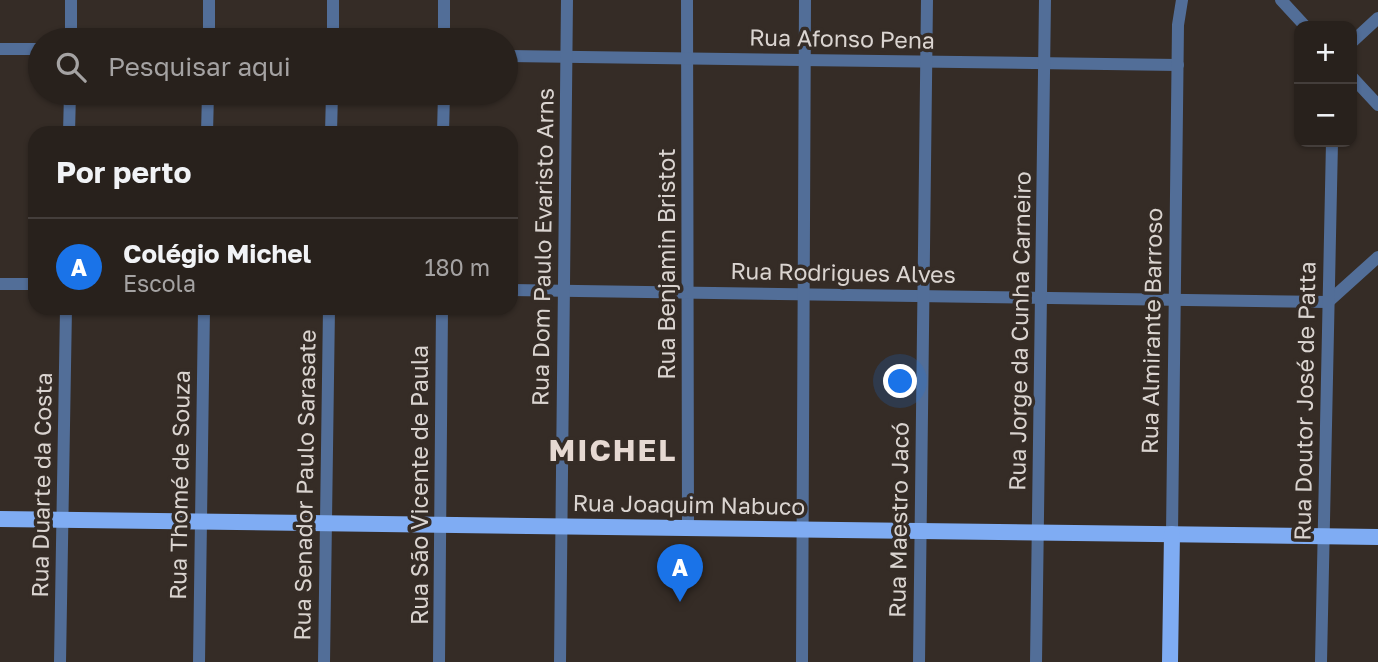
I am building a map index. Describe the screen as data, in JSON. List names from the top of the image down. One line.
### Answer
{"streets":{"main road":["Rua Almirante Barroso","Rua Joaquim Nabuco"],"street":["Rua Afonso Pena","Rua Dom Paulo Evaristo Arns","Rua Benjamin Bristot","Rua Rodrigues Alves","Rua Jorge da Cunha Carneiro","Rua Doutor José de Patta","Rua Duarte da Costa","Rua Thomé de Souza","Rua Senador Paulo Sarasate","Rua São Vicente de Paula","Rua Maestro Jacó"]},"crossings":[["Rua Afonso Pena","Rua Dom Paulo Evaristo Arns"],["Rua Afonso Pena","Rua Benjamin Bristot"],["Rua Afonso Pena","Rua Jorge da Cunha Carneiro"],["Rua Afonso Pena","Rua Almirante Barroso"],["Rua Afonso Pena","Rua Maestro Jacó"],["Rua Dom Paulo Evaristo Arns","Rua Rodrigues Alves"],["Rua Dom Paulo Evaristo Arns","Rua Joaquim Nabuco"],["Rua Benjamin Bristot","Rua Rodrigues Alves"],["Rua Benjamin Bristot","Rua Joaquim Nabuco"],["Rua Rodrigues Alves","Rua Jorge da Cunha Carneiro"],["Rua Rodrigues Alves","Rua Almirante Barroso"],["Rua Rodrigues Alves","Rua Doutor José de Patta"],["Rua Rodrigues Alves","Rua Maestro Jacó"],["Rua Jorge da Cunha Carneiro","Rua Joaquim Nabuco"],["Rua Almirante Barroso","Rua Joaquim Nabuco"],["Rua Doutor José de Patta","Rua Joaquim Nabuco"],["Rua Duarte da Costa","Rua Joaquim Nabuco"],["Rua Thomé de Souza","Rua Joaquim Nabuco"],["Rua Senador Paulo Sarasate","Rua Joaquim Nabuco"],["Rua São Vicente de Paula","Rua Joaquim Nabuco"],["Rua Joaquim Nabuco","Rua Maestro Jacó"]],"districts":["MICHEL"],"page":{"map_buttons":["+","−"],"search":"Pesquisar aqui","heading":"Por perto","list":[{"mark":"A","name":"Colégio Michel","note":"Escola","value":"180 m"}],"pins":"A"}}
